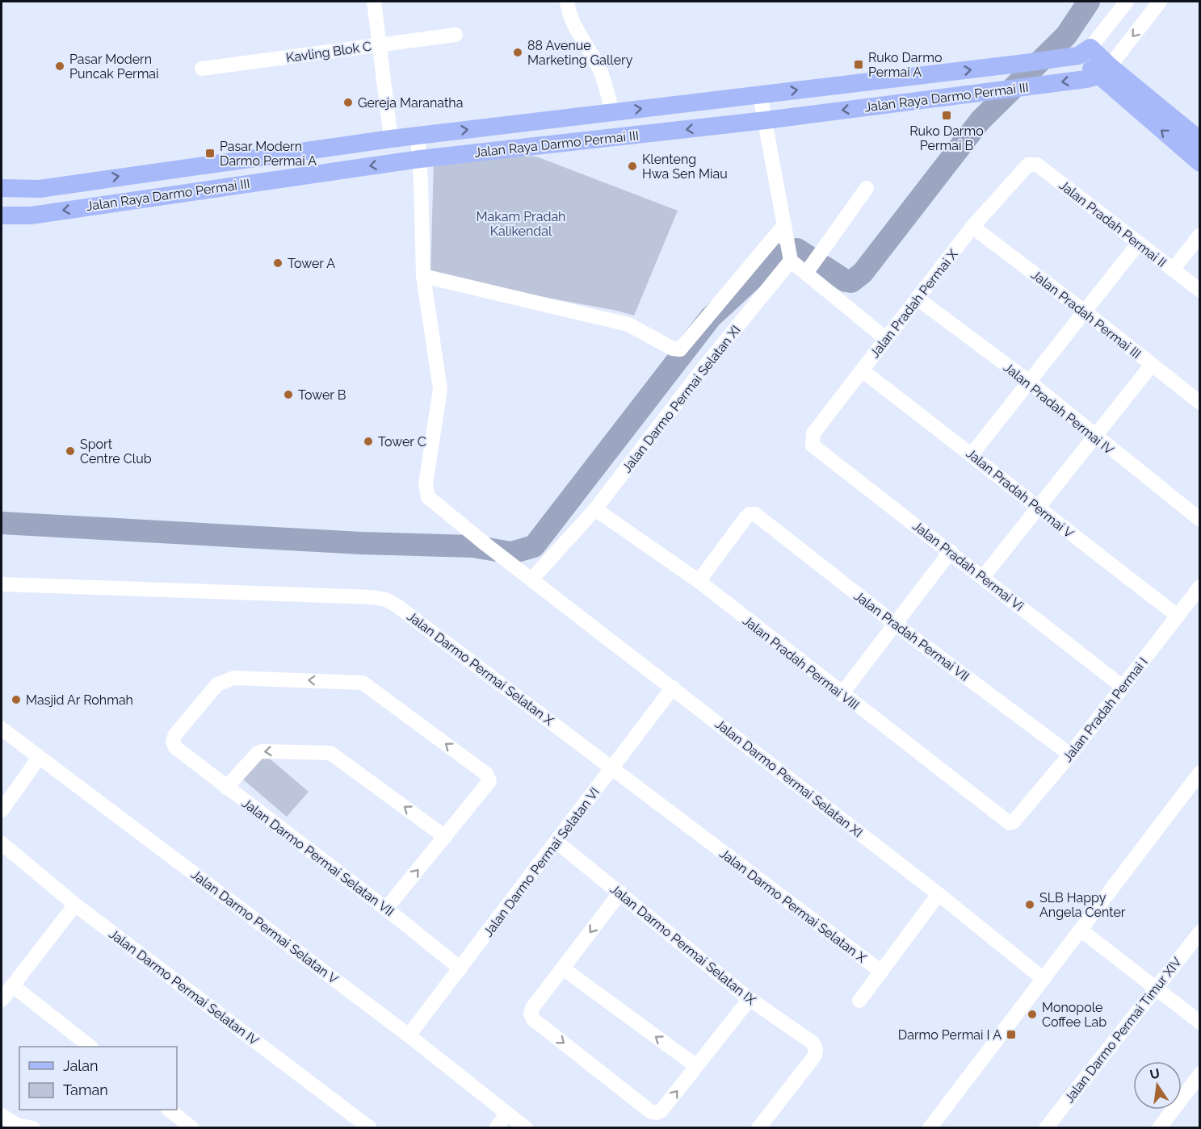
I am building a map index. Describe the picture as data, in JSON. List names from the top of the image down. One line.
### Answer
{"streets":{"main road":["Jalan Raya Darmo Permai III"],"street":["Kavling Blok C","Jalan Pradah Permai II","Jalan Pradah Permai X","Jalan Pradah Permai III","Jalan Darmo Permai Selatan XI","Jalan Pradah Permai IV","Jalan Pradah Permai V","Jalan Pradah Permai Vi","Jalan Pradah Permai VII","Jalan Pradah Permai VIII","Jalan Darmo Permai Selatan X","Jalan Pradah Permai I","Jalan Darmo Permai Selatan VII","Jalan Darmo Permai Selatan VI","Jalan Darmo Permai Selatan V","Jalan Darmo Permai Selatan IX","Jalan Darmo Permai Selatan IV","Jalan Darmo Permai Timur XIV"]},"crossings":[["Jalan Pradah Permai II","Jalan Pradah Permai X"],["Jalan Pradah Permai X","Jalan Pradah Permai III"],["Jalan Pradah Permai X","Jalan Pradah Permai IV"],["Jalan Pradah Permai X","Jalan Pradah Permai V"],["Jalan Pradah Permai X","Jalan Pradah Permai Vi"],["Jalan Darmo Permai Selatan XI","Jalan Pradah Permai VIII"],["Jalan Darmo Permai Selatan XI","Jalan Darmo Permai Selatan VI"],["Jalan Pradah Permai V","Jalan Pradah Permai I"],["Jalan Pradah Permai Vi","Jalan Pradah Permai I"],["Jalan Pradah Permai VII","Jalan Pradah Permai VIII"],["Jalan Pradah Permai VII","Jalan Pradah Permai I"],["Jalan Pradah Permai VIII","Jalan Pradah Permai I"],["Jalan Darmo Permai Selatan X","Jalan Darmo Permai Selatan VI"],["Jalan Darmo Permai Selatan VII","Jalan Darmo Permai Selatan VI"],["Jalan Darmo Permai Selatan VI","Jalan Darmo Permai Selatan V"],["Jalan Darmo Permai Selatan VI","Jalan Darmo Permai Selatan IX"]],"parks":["Makam Pradah Kalikendal"],"places":{"other":["88 Avenue Marketing Gallery","Pasar Modern Puncak Permai","Gereja Maranatha","Klenteng Hwa Sen Miau","Tower A","Tower B","Tower C","Sport Centre Club","Masjid Ar Rohmah","SLB Happy Angela Center","Monopole Coffee Lab"],"transit":["Ruko Darmo Permai A","Ruko Darmo Permai B","Pasar Modern Darmo Permai A","Darmo Permai I A"]},"legend":["Jalan","Taman"],"north":"top"}
